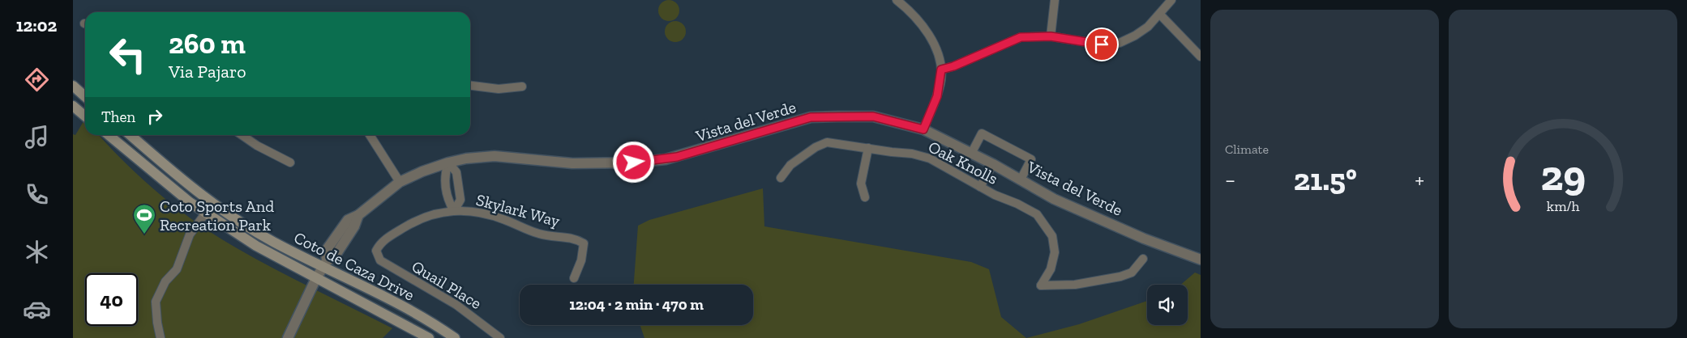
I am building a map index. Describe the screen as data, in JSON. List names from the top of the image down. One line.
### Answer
{"streets":{"main road":["Coto de Caza Drive"],"street":["Vista del Verde","Oak Knolls","Skylark Way","Quail Place"]},"crossings":[["Vista del Verde","Coto de Caza Drive"],["Skylark Way","Quail Place"]],"places":{"sports":["Coto Sports And Recreation Park"]},"page":{"tabs":"12:02","tile":"Climate","turn":["260 m","Via Pajaro"],"then":"Then","heat":["−","21.5°","+"],"limit":"40","trip":"12:04 · 2 min · 470 m","gauge":["29","km/h"]}}
